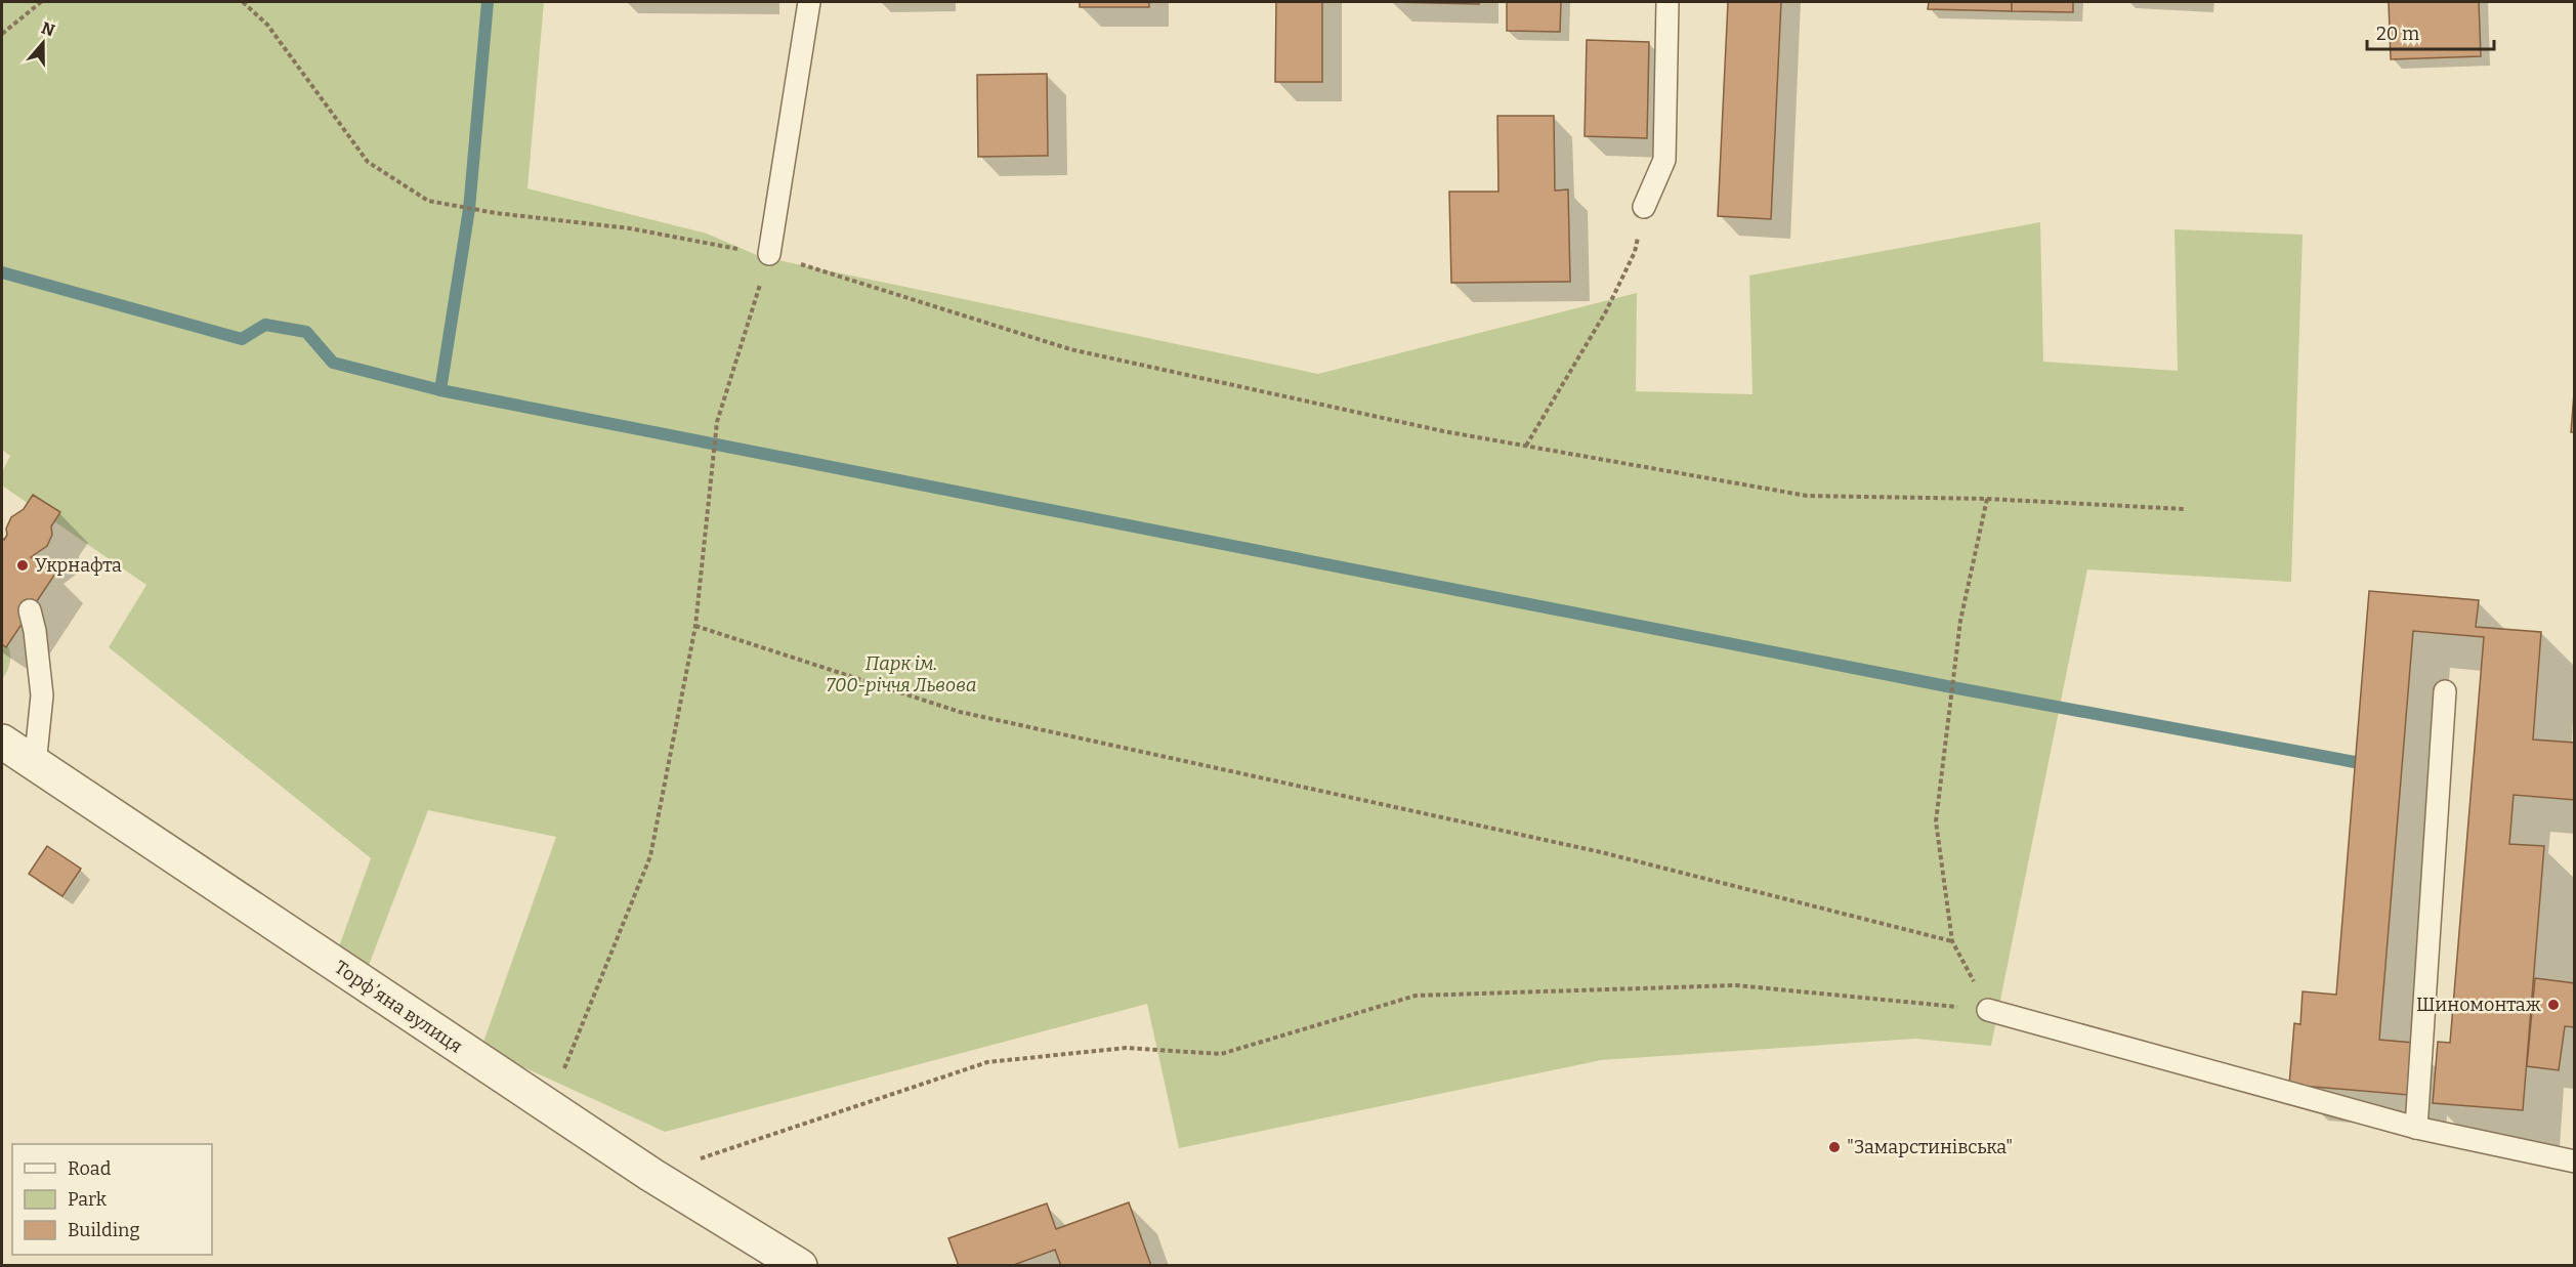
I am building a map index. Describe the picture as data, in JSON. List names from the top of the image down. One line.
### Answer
{"streets":{"street":["Торфʼяна вулиця"]},"parks":["Парк ім. 700-річчя Львова"],"places":["Укрнафта","Шиномонтаж","\"Замарстинівська\""],"legend":["Road","Park","Building"],"scale_bar":"20 m","north":"top"}
